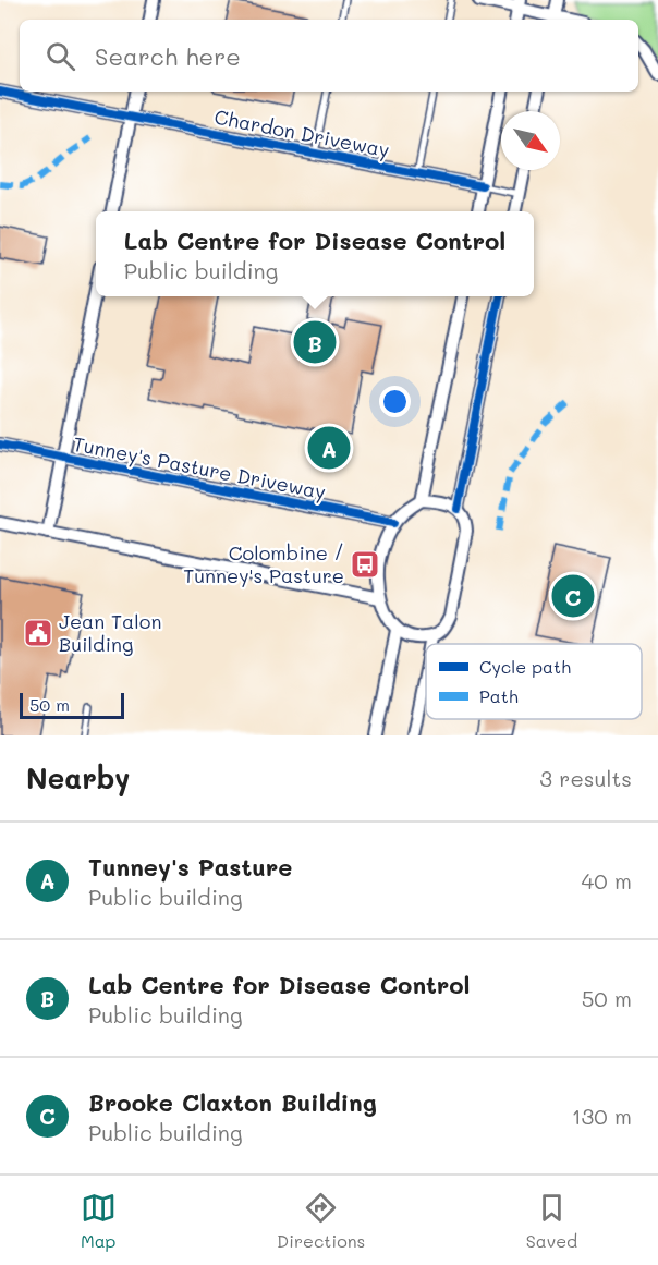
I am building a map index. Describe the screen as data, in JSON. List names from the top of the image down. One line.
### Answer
{"streets":{"street":["Chardon Driveway","Tunney's Pasture Driveway"]},"places":{"bus stop":["Colombine / Tunney's Pasture"],"public building":["Jean Talon Building"]},"legend":["Cycle path","Path"],"scale_bar":"50 m","north":"bottom right","page":{"search":"Search here","popup":["Lab Centre for Disease Control","Public building"],"pins":["B","A","C"],"scale":"50 m","heading":["Nearby","3 results"],"list":[{"mark":"A","name":"Tunney's Pasture","note":"Public building","value":"40 m"},{"mark":"B","name":"Lab Centre for Disease Control","note":"Public building","value":"50 m"},{"mark":"C","name":"Brooke Claxton Building","note":"Public building","value":"130 m"}],"nav":["Map","Directions","Saved"]}}
